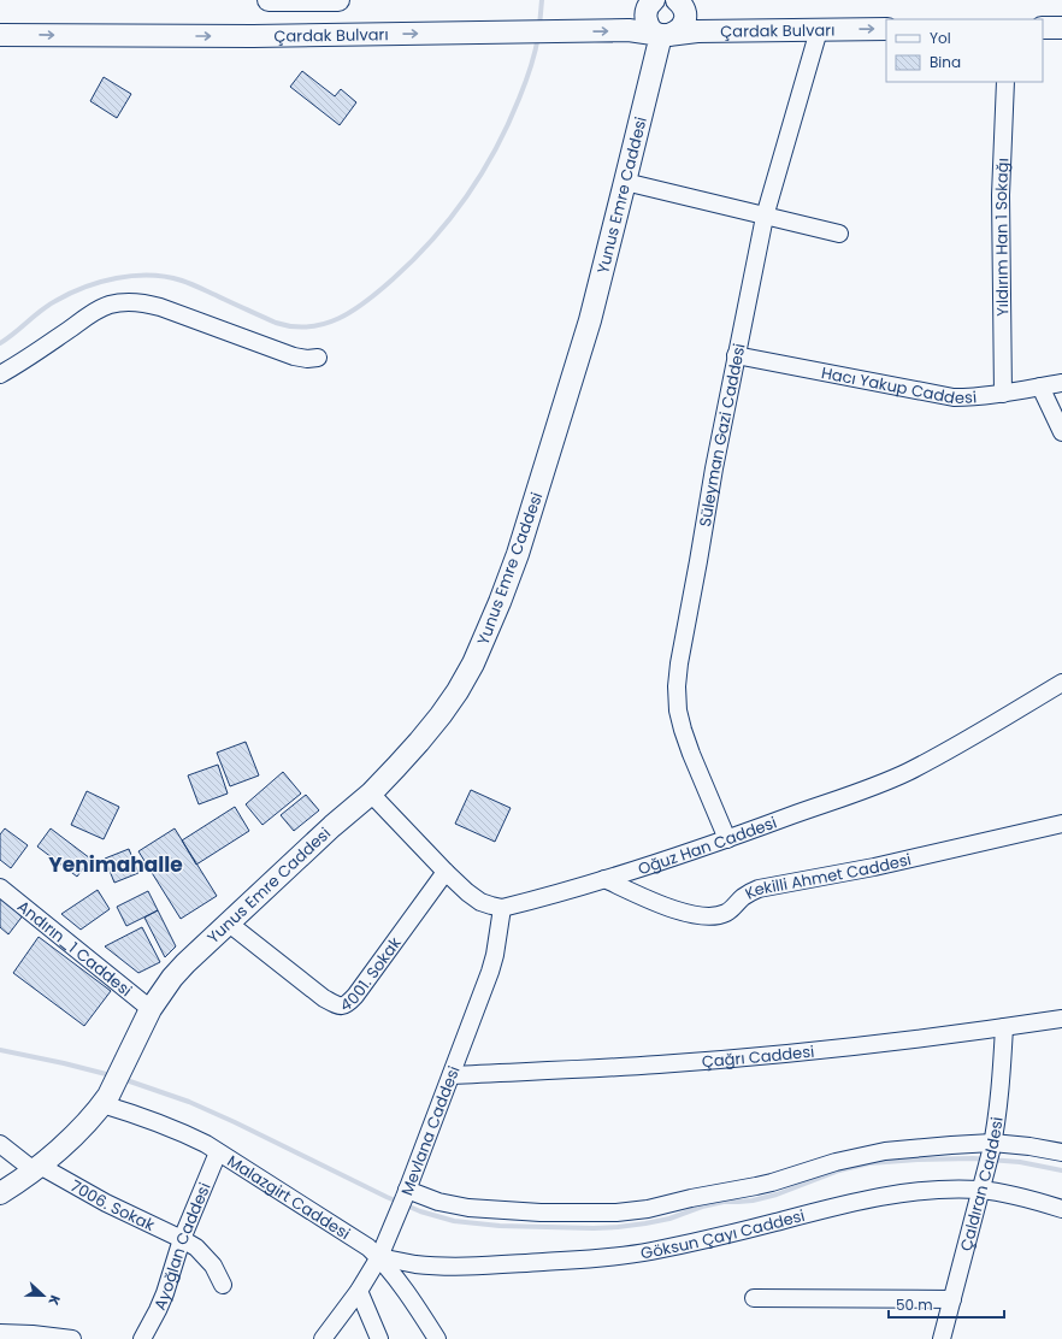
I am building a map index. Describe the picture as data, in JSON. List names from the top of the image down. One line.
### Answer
{"streets":{"main road":["Çardak Bulvarı","Yunus Emre Caddesi"],"street":["Yıldırım Han 1 Sokağı","Hacı Yakup Caddesi","Süleyman Gazi Caddesi","Oğuz Han Caddesi","Kekilli Ahmet Caddesi","Andırın_1 Caddesi","4001. Sokak","Çağrı Caddesi","Mevlana Caddesi","Çaldıran Caddesi","Malazgirt Caddesi","7006. Sokak","Göksun Çayı Caddesi","Ayoğlan Caddesi"]},"crossings":[["Çardak Bulvarı","Yunus Emre Caddesi"],["Çardak Bulvarı","Süleyman Gazi Caddesi"],["Yunus Emre Caddesi","Andırın_1 Caddesi"],["Yunus Emre Caddesi","4001. Sokak"],["Yunus Emre Caddesi","Malazgirt Caddesi"],["Yunus Emre Caddesi","7006. Sokak"],["Yıldırım Han 1 Sokağı","Hacı Yakup Caddesi"],["Hacı Yakup Caddesi","Süleyman Gazi Caddesi"],["Süleyman Gazi Caddesi","Oğuz Han Caddesi"],["Oğuz Han Caddesi","Kekilli Ahmet Caddesi"],["Oğuz Han Caddesi","Mevlana Caddesi"],["Çağrı Caddesi","Mevlana Caddesi"],["Çağrı Caddesi","Çaldıran Caddesi"],["Mevlana Caddesi","Malazgirt Caddesi"],["Mevlana Caddesi","Göksun Çayı Caddesi"],["Çaldıran Caddesi","Göksun Çayı Caddesi"],["Malazgirt Caddesi","Göksun Çayı Caddesi"],["Malazgirt Caddesi","Ayoğlan Caddesi"],["7006. Sokak","Ayoğlan Caddesi"]],"one_way":["Çardak Bulvarı"],"districts":["Yenimahalle"],"legend":["Yol","Bina"],"scale_bar":"50 m","north":"right"}
